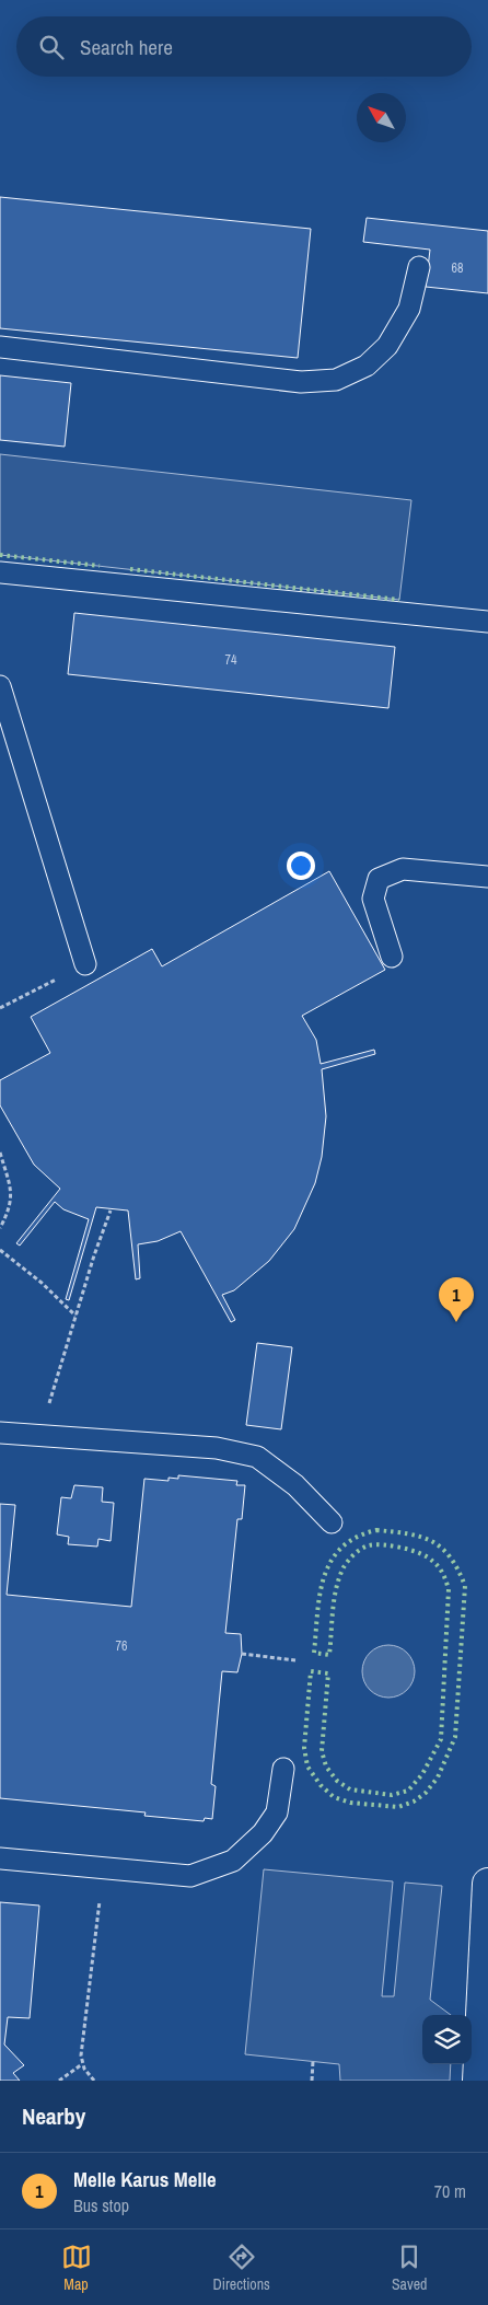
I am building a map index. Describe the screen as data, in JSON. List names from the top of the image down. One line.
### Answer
{"house_numbers":["68","74","76"],"north":"top left","page":{"search":"Search here","pins":"1","heading":"Nearby","list":[{"mark":"1","name":"Melle Karus Melle","note":"Bus stop","value":"70 m"}],"nav":["Map","Directions","Saved"]}}
